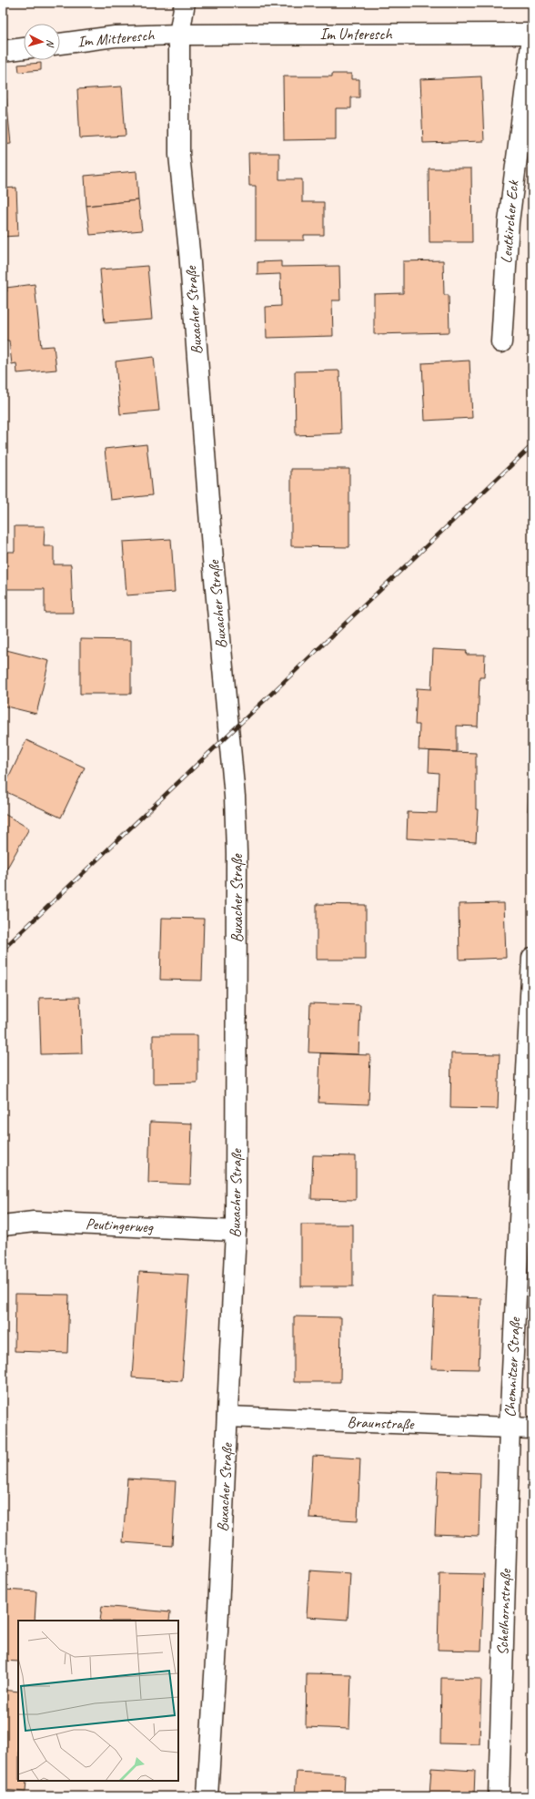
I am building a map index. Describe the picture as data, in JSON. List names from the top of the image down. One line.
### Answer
{"streets":{"street":["Im Unteresch","Im Mitteresch","Leutkircher Eck","Buxacher Straße","Peutingerweg","Chemnitzer Straße","Braunstraße","Schelhornstraße"]},"crossings":[["Im Unteresch","Im Mitteresch"],["Im Unteresch","Buxacher Straße"],["Im Mitteresch","Buxacher Straße"],["Buxacher Straße","Peutingerweg"],["Buxacher Straße","Braunstraße"],["Chemnitzer Straße","Braunstraße"],["Chemnitzer Straße","Schelhornstraße"],["Braunstraße","Schelhornstraße"]],"north":"right"}
